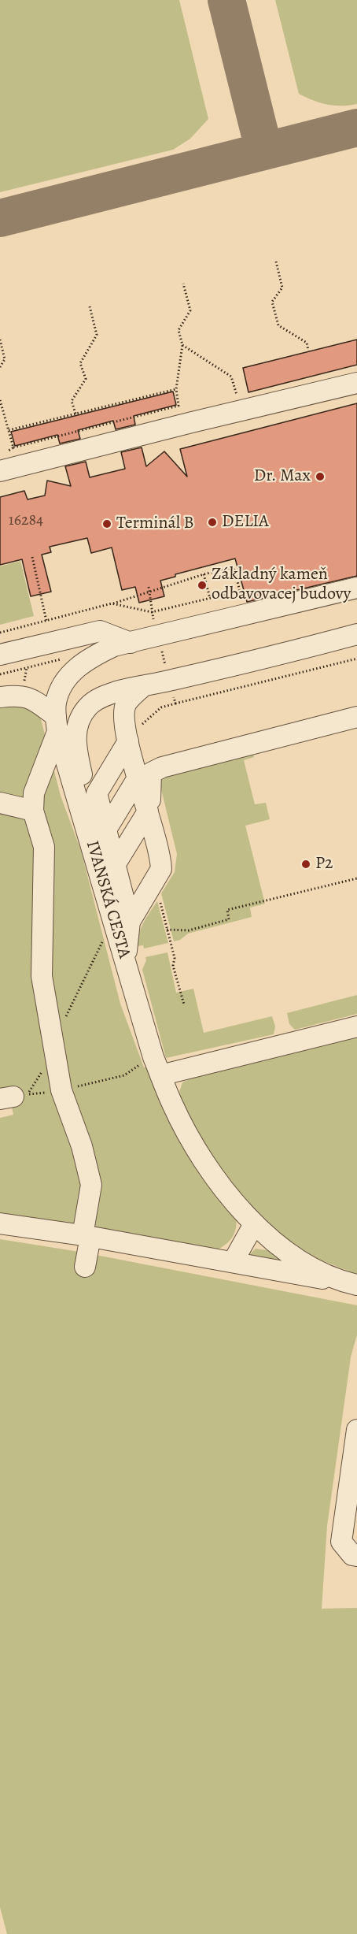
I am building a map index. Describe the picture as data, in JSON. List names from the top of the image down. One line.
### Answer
{"streets":{"street":["IVANSKÁ CESTA"]},"places":["Dr. Max","DELIA","Terminál B","Základný kameň odbavovacej budovy","P2"],"house_numbers":["16284"]}
